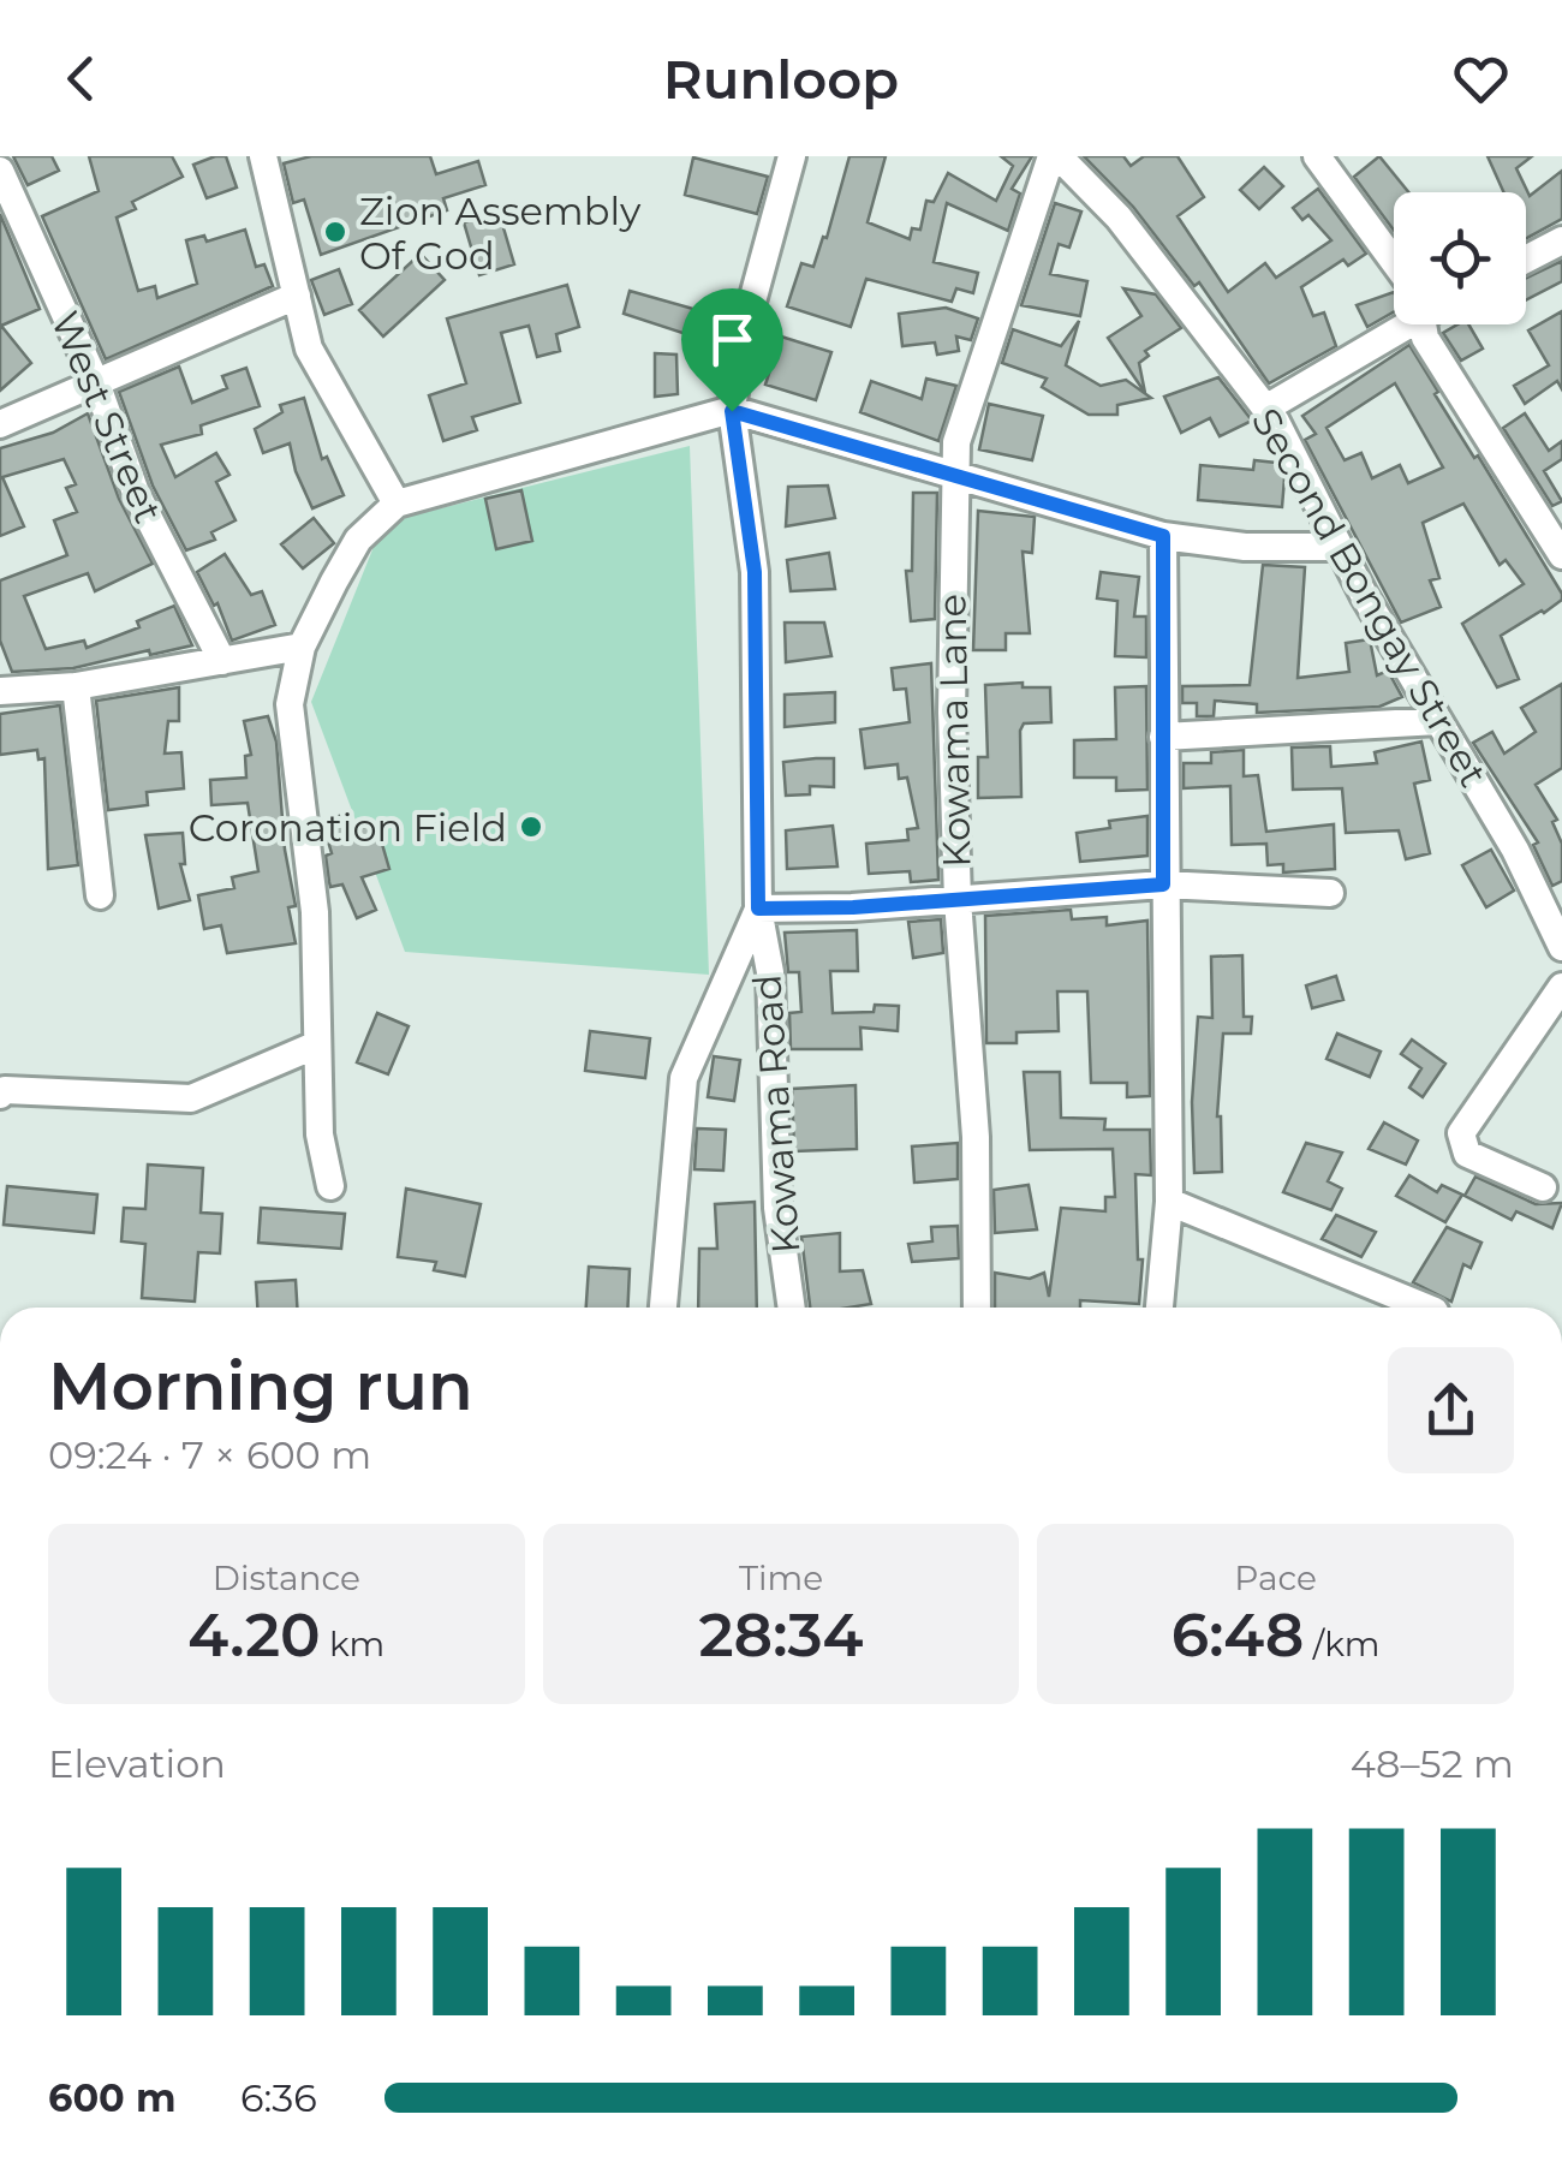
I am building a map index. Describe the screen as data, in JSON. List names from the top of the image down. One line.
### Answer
{"streets":{"street":["West Street","Second Bongay Street","Kowama Lane","Kowama Road"]},"crossings":[["Second Bongay Street","Kowama Lane"]],"places":["Zion Assembly Of God","Coronation Field"],"page":{"header":"Runloop","heading":["Morning run","09:24 · 7 × 600 m"],"stats":[["Distance","4.20 km"],["Time","28:34"],["Pace","6:48 /km"]],"chart":["Elevation","48–52 m"],"list":[{"name":"600 m","note":"6:36"}]}}
